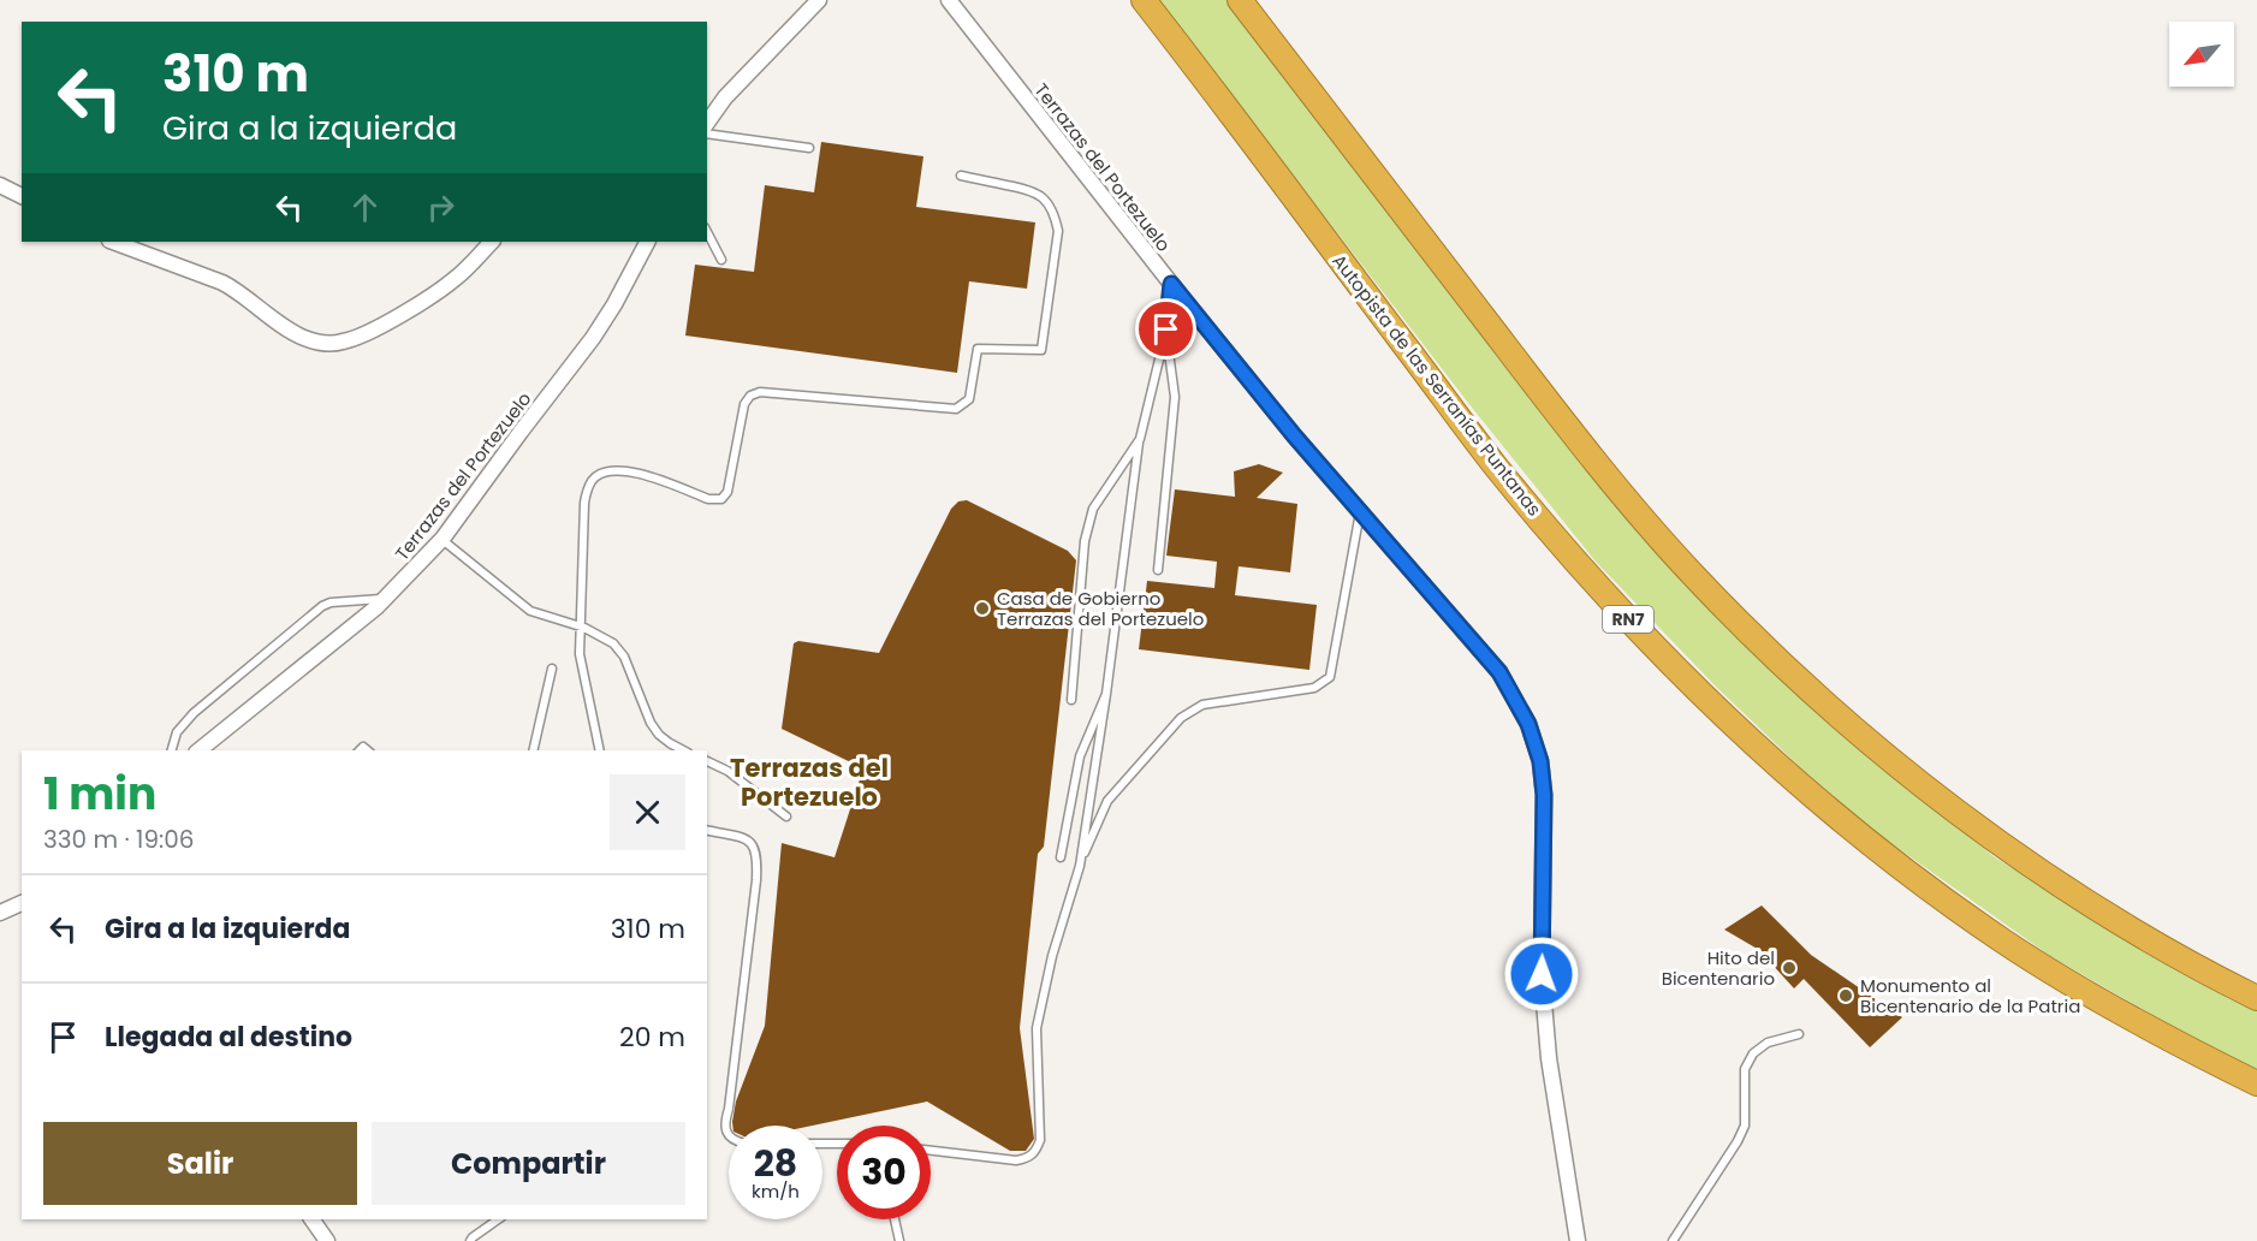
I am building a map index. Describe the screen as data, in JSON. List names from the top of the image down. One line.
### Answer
{"streets":{"highway":["Autopista de las Serranías Puntanas","RN7"],"street":["Terrazas del Portezuelo"]},"districts":["Terrazas del Portezuelo"],"places":["Casa de Gobierno Terrazas del Portezuelo","Hito del Bicentenario","Monumento al Bicentenario de la Patria"],"north":"bottom left","page":{"turn":["310 m","Gira a la izquierda"],"heading":["1 min","330 m · 19:06"],"list":[{"name":"Gira a la izquierda","value":"310 m"},{"name":"Llegada al destino","value":"20 m"}],"buttons":["Salir","Compartir"],"speed":"28 km/h","limit":"30"}}
